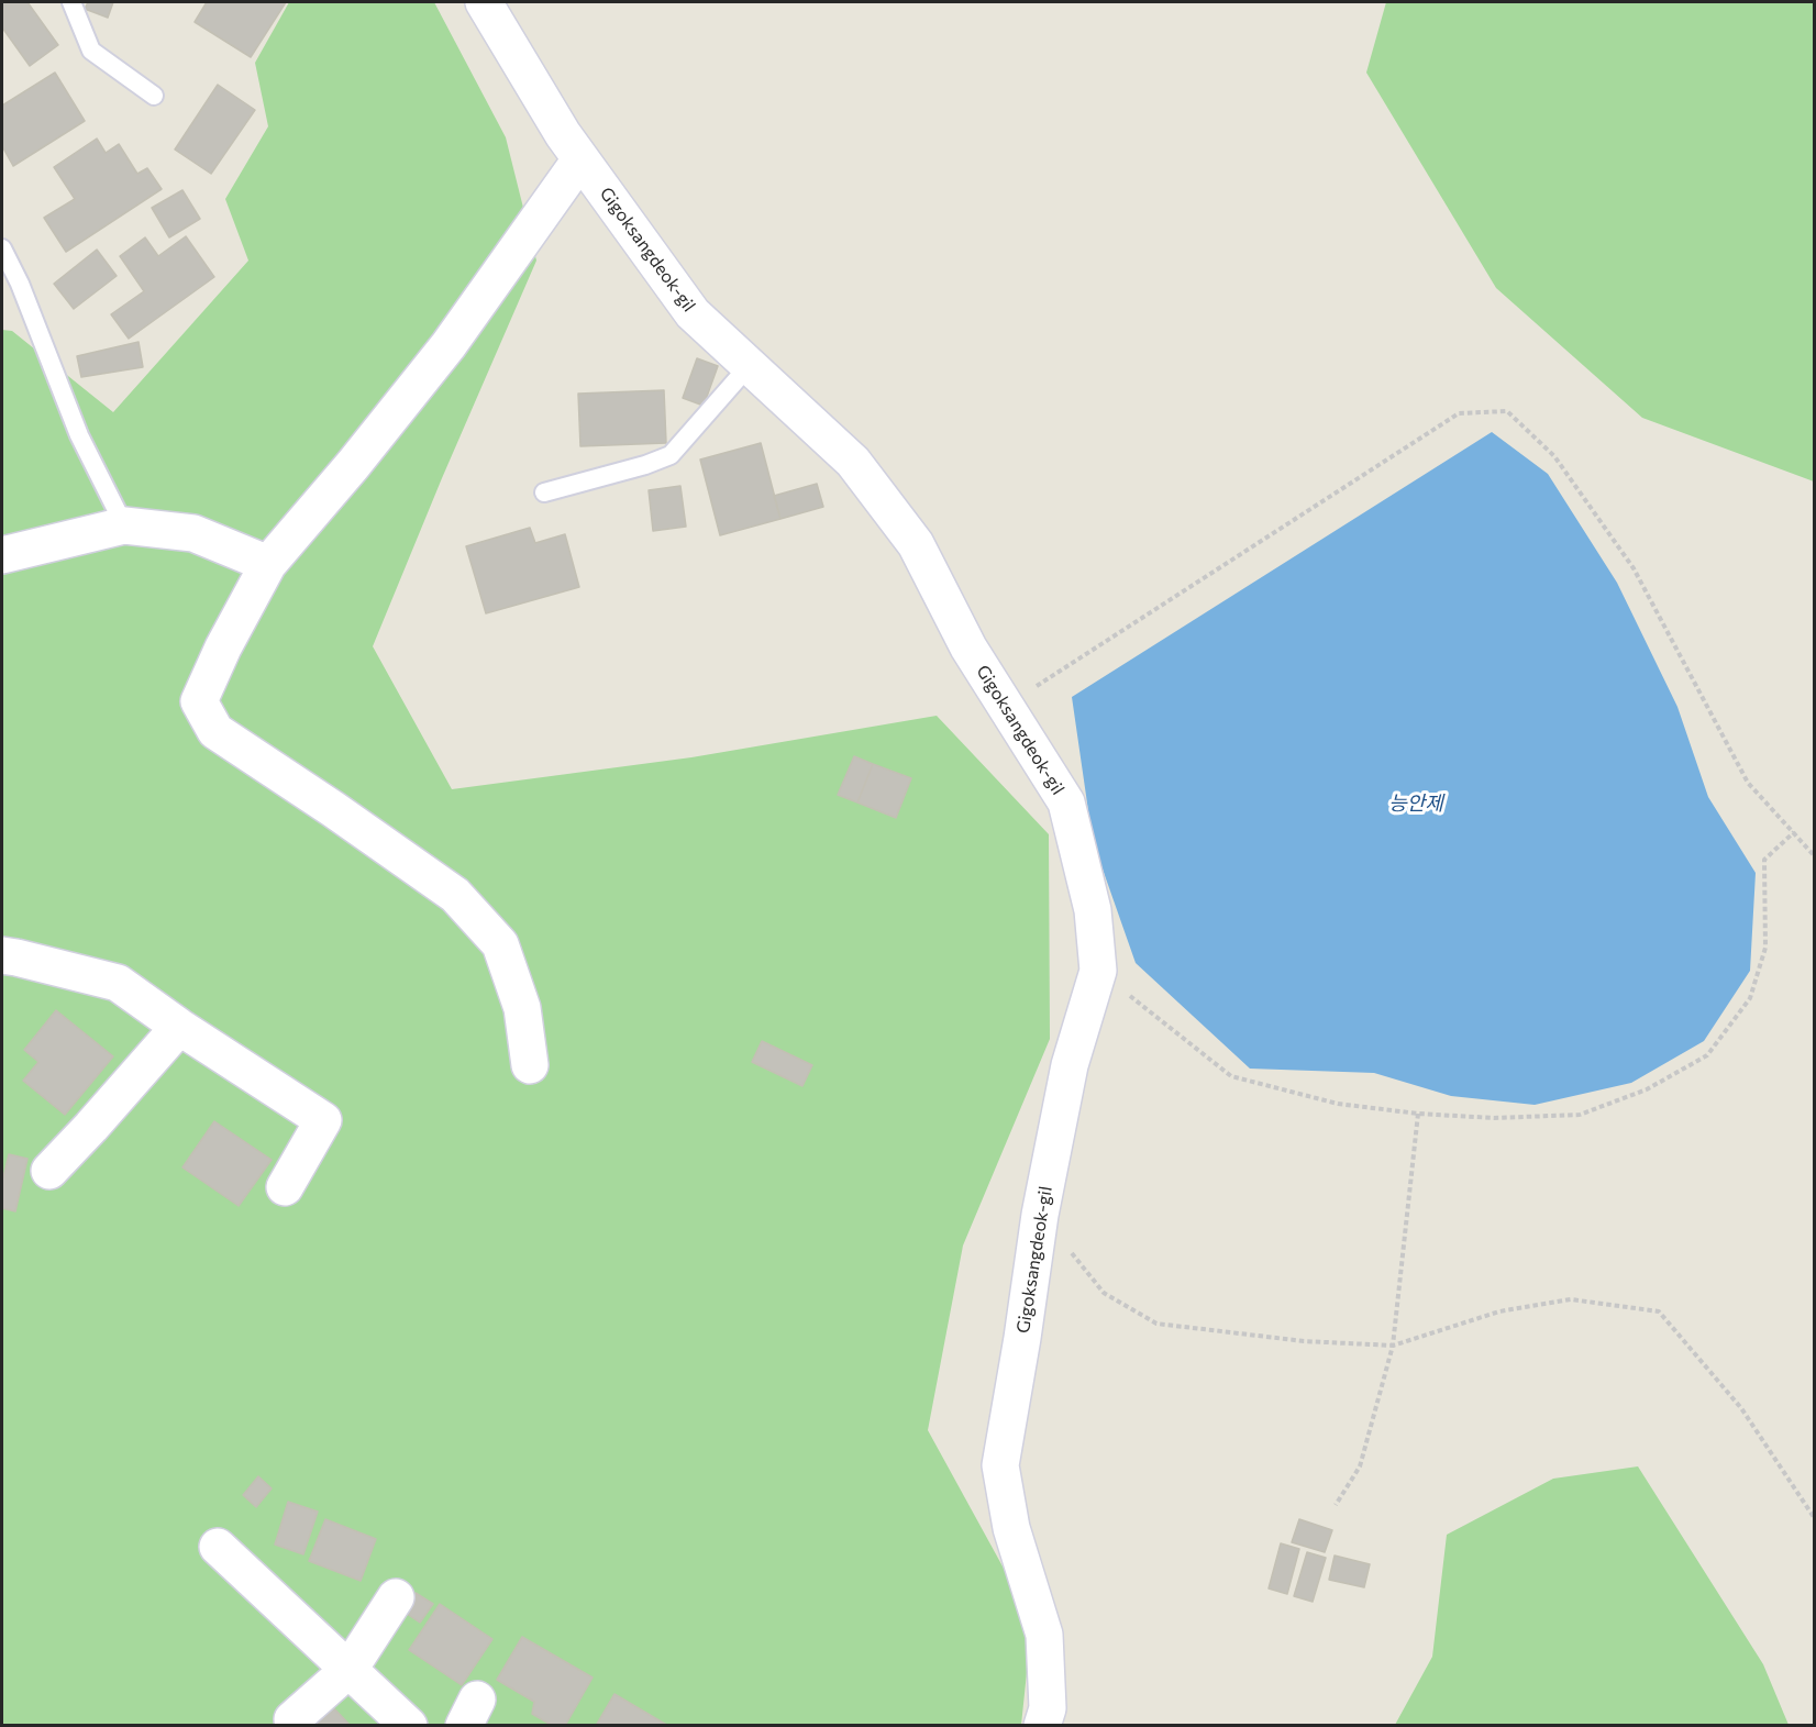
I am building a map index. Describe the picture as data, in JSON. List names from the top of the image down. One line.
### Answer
{"streets":{"street":["Gigoksangdeok-gil"]},"water":["능안제"]}
